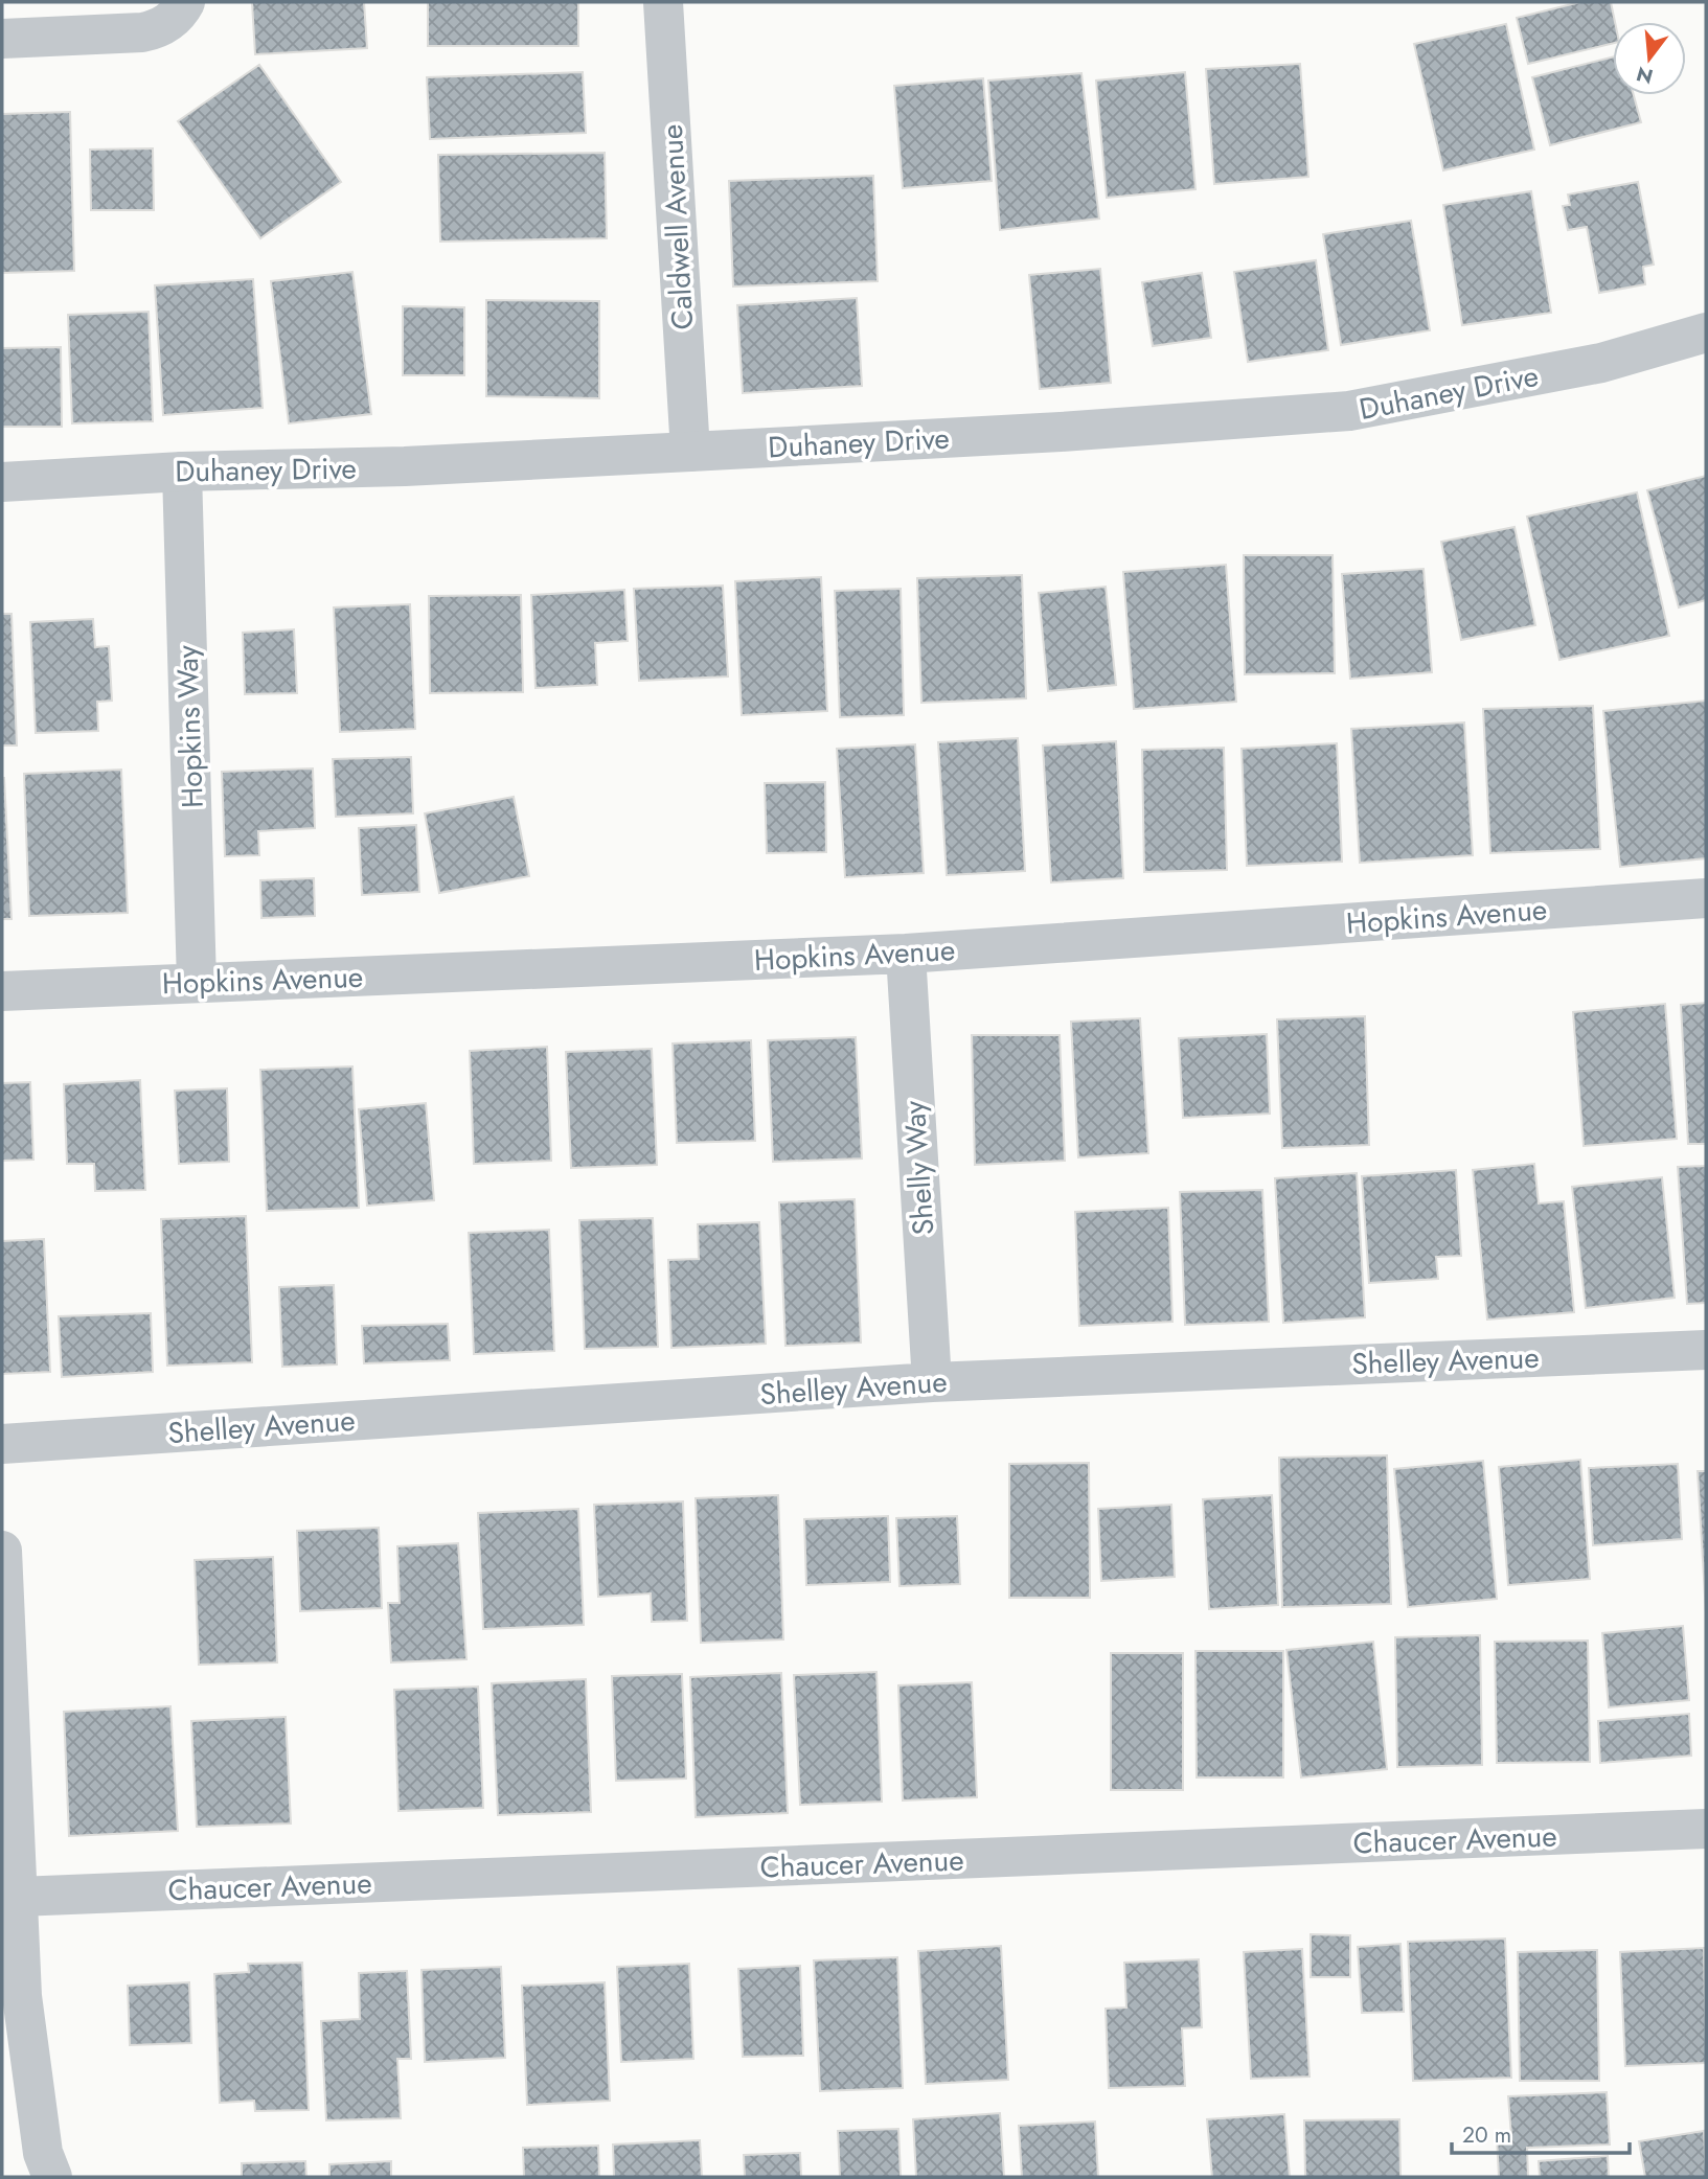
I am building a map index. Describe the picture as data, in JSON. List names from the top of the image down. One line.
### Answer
{"streets":{"street":["Caldwell Avenue","Duhaney Drive","Hopkins Way","Hopkins Avenue","Shelly Way","Shelley Avenue","Chaucer Avenue"]},"crossings":[["Caldwell Avenue","Duhaney Drive"],["Duhaney Drive","Hopkins Way"],["Hopkins Way","Hopkins Avenue"],["Hopkins Avenue","Shelly Way"],["Shelly Way","Shelley Avenue"]],"scale_bar":"20 m","north":"bottom"}
